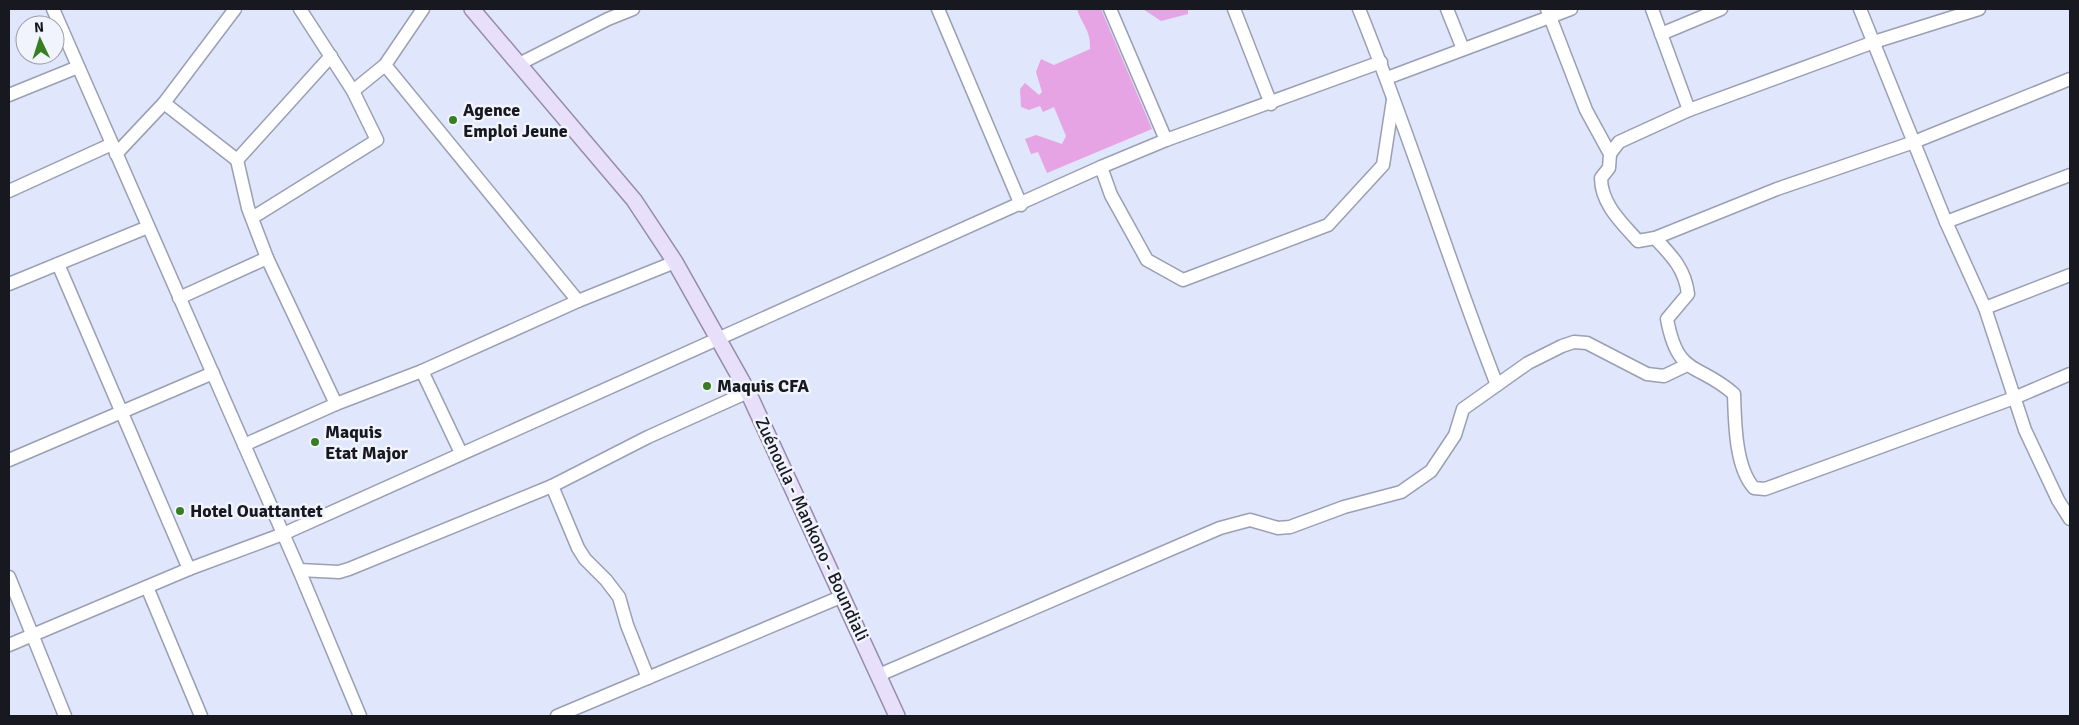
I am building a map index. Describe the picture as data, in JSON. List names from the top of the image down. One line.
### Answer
{"streets":{"main road":["Zuénoula - Mankono - Boundiali"]},"places":["Agence Emploi Jeune","Maquis CFA","Maquis Etat Major","Hotel Ouattantet"],"north":"top"}
